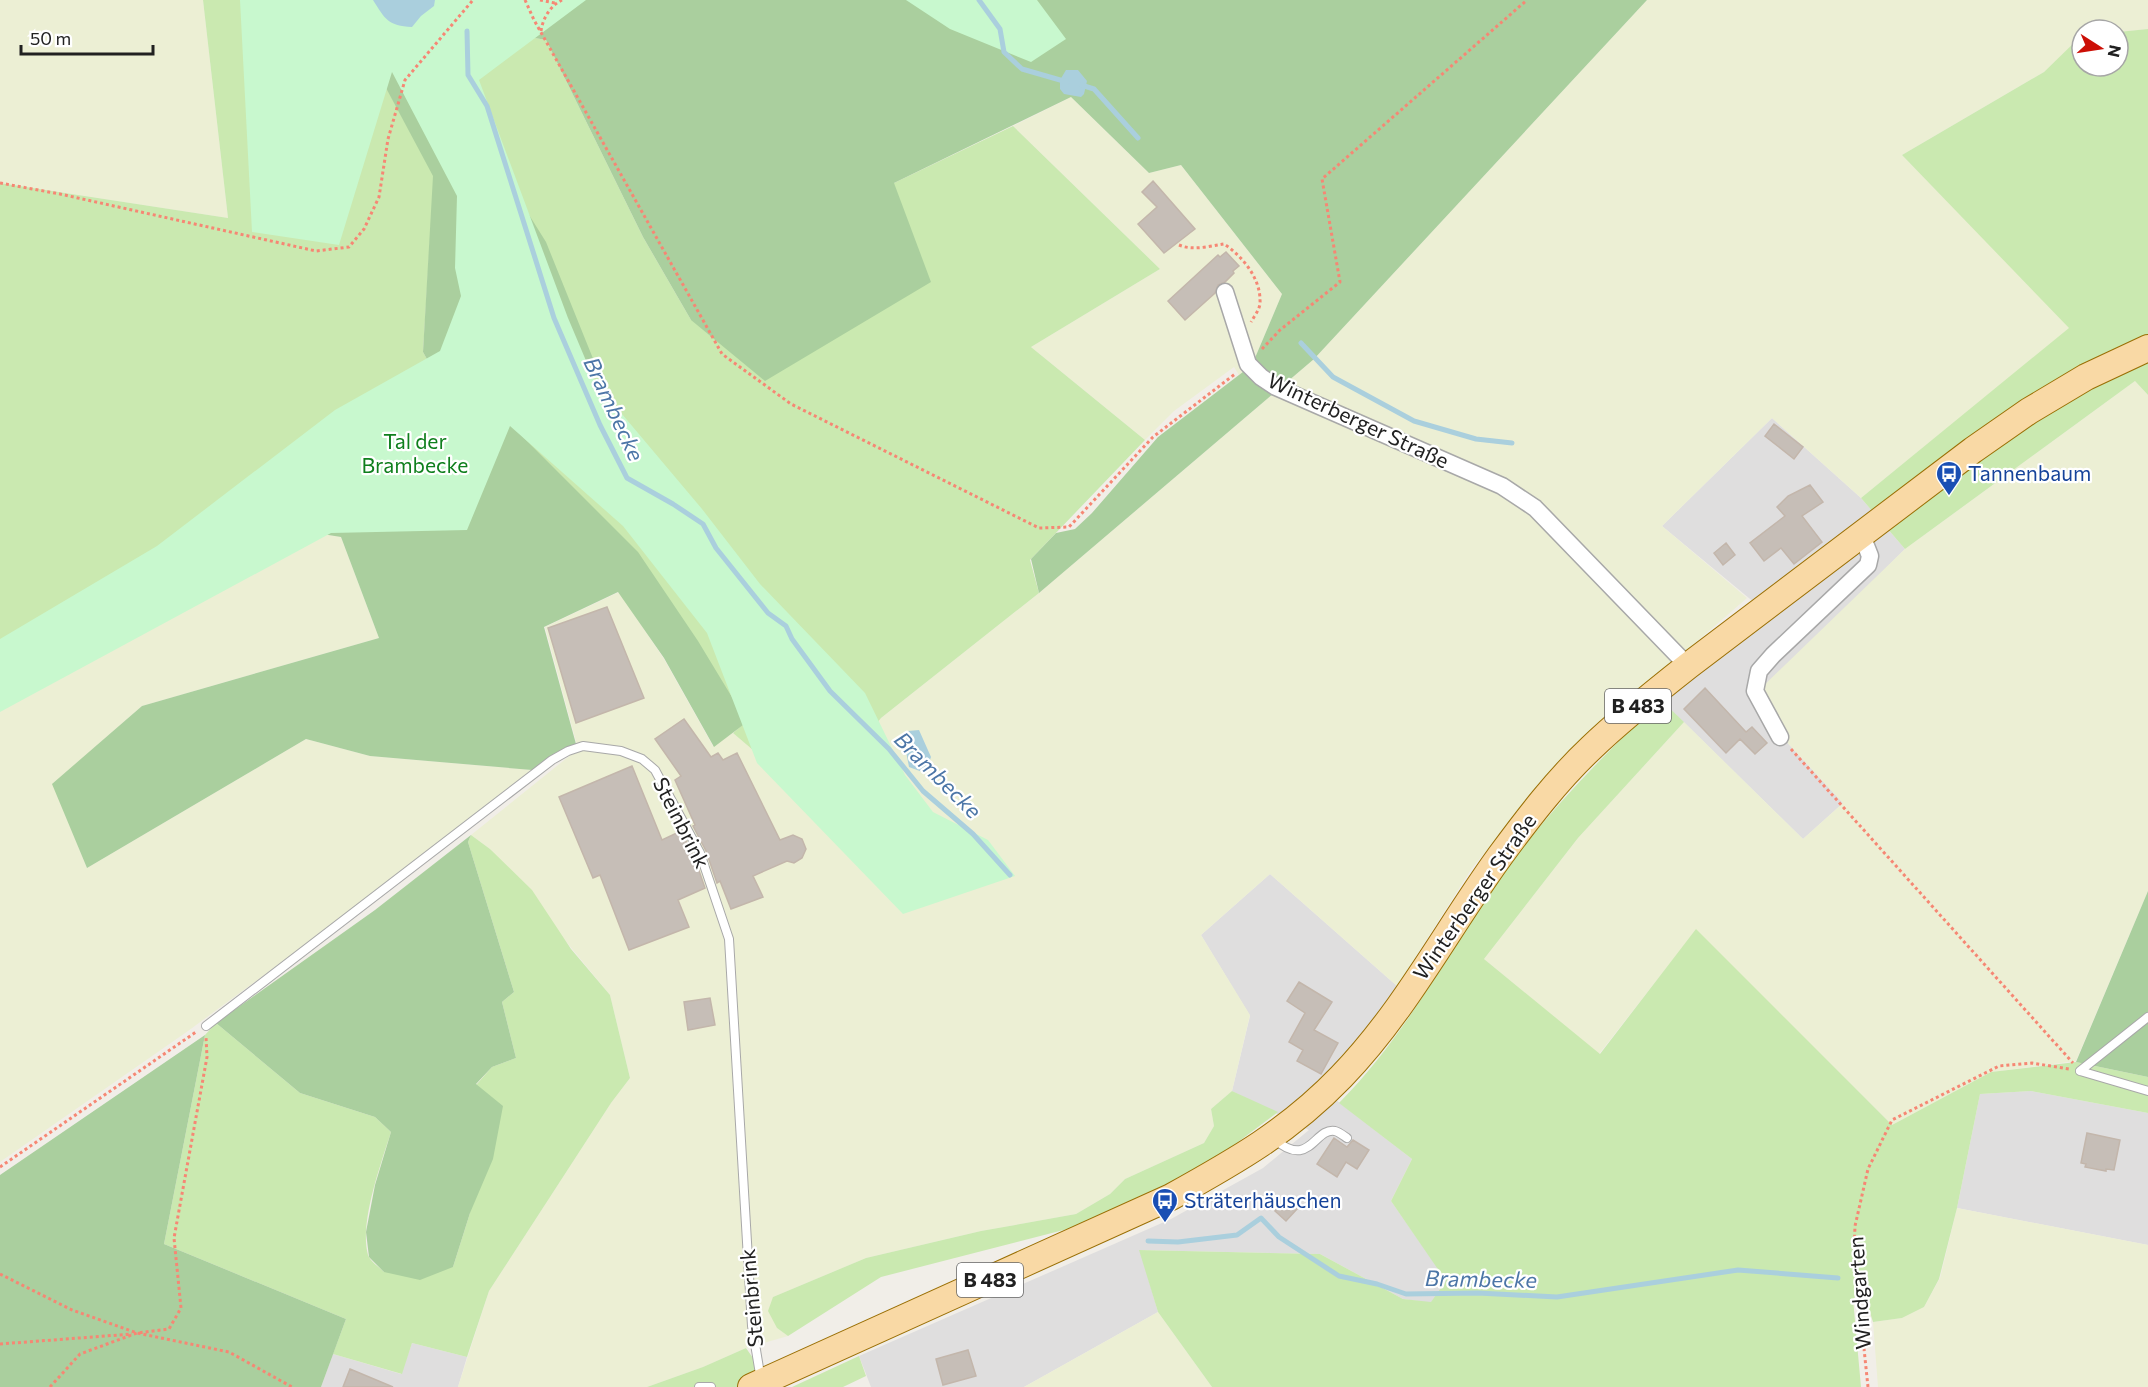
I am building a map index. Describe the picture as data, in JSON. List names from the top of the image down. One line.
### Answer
{"streets":{"main road":["Winterberger Straße","B 483","Steinbrink"],"path":["Windgarten"]},"crossings":[["Winterberger Straße","Steinbrink"]],"water":["Brambecke"],"parks":["Tal der Brambecke"],"places":{"bus stop":["Tannenbaum","Sträterhäuschen"]},"scale_bar":"50 m","north":"right"}
